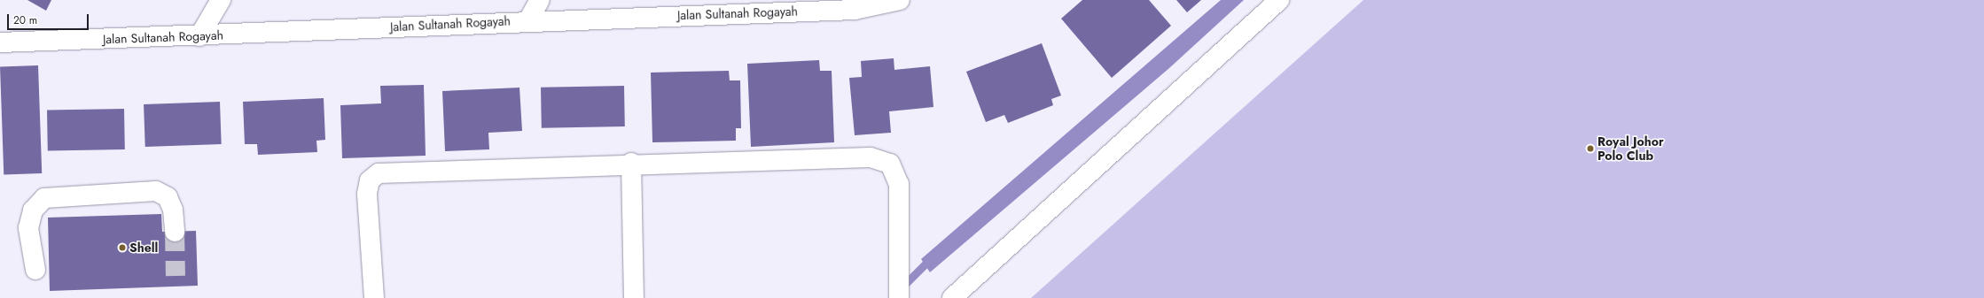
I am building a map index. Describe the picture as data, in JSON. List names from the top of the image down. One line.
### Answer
{"streets":{"street":["Jalan Sultanah Rogayah"]},"places":["Royal Johor Polo Club","Shell"],"scale_bar":"20 m"}
